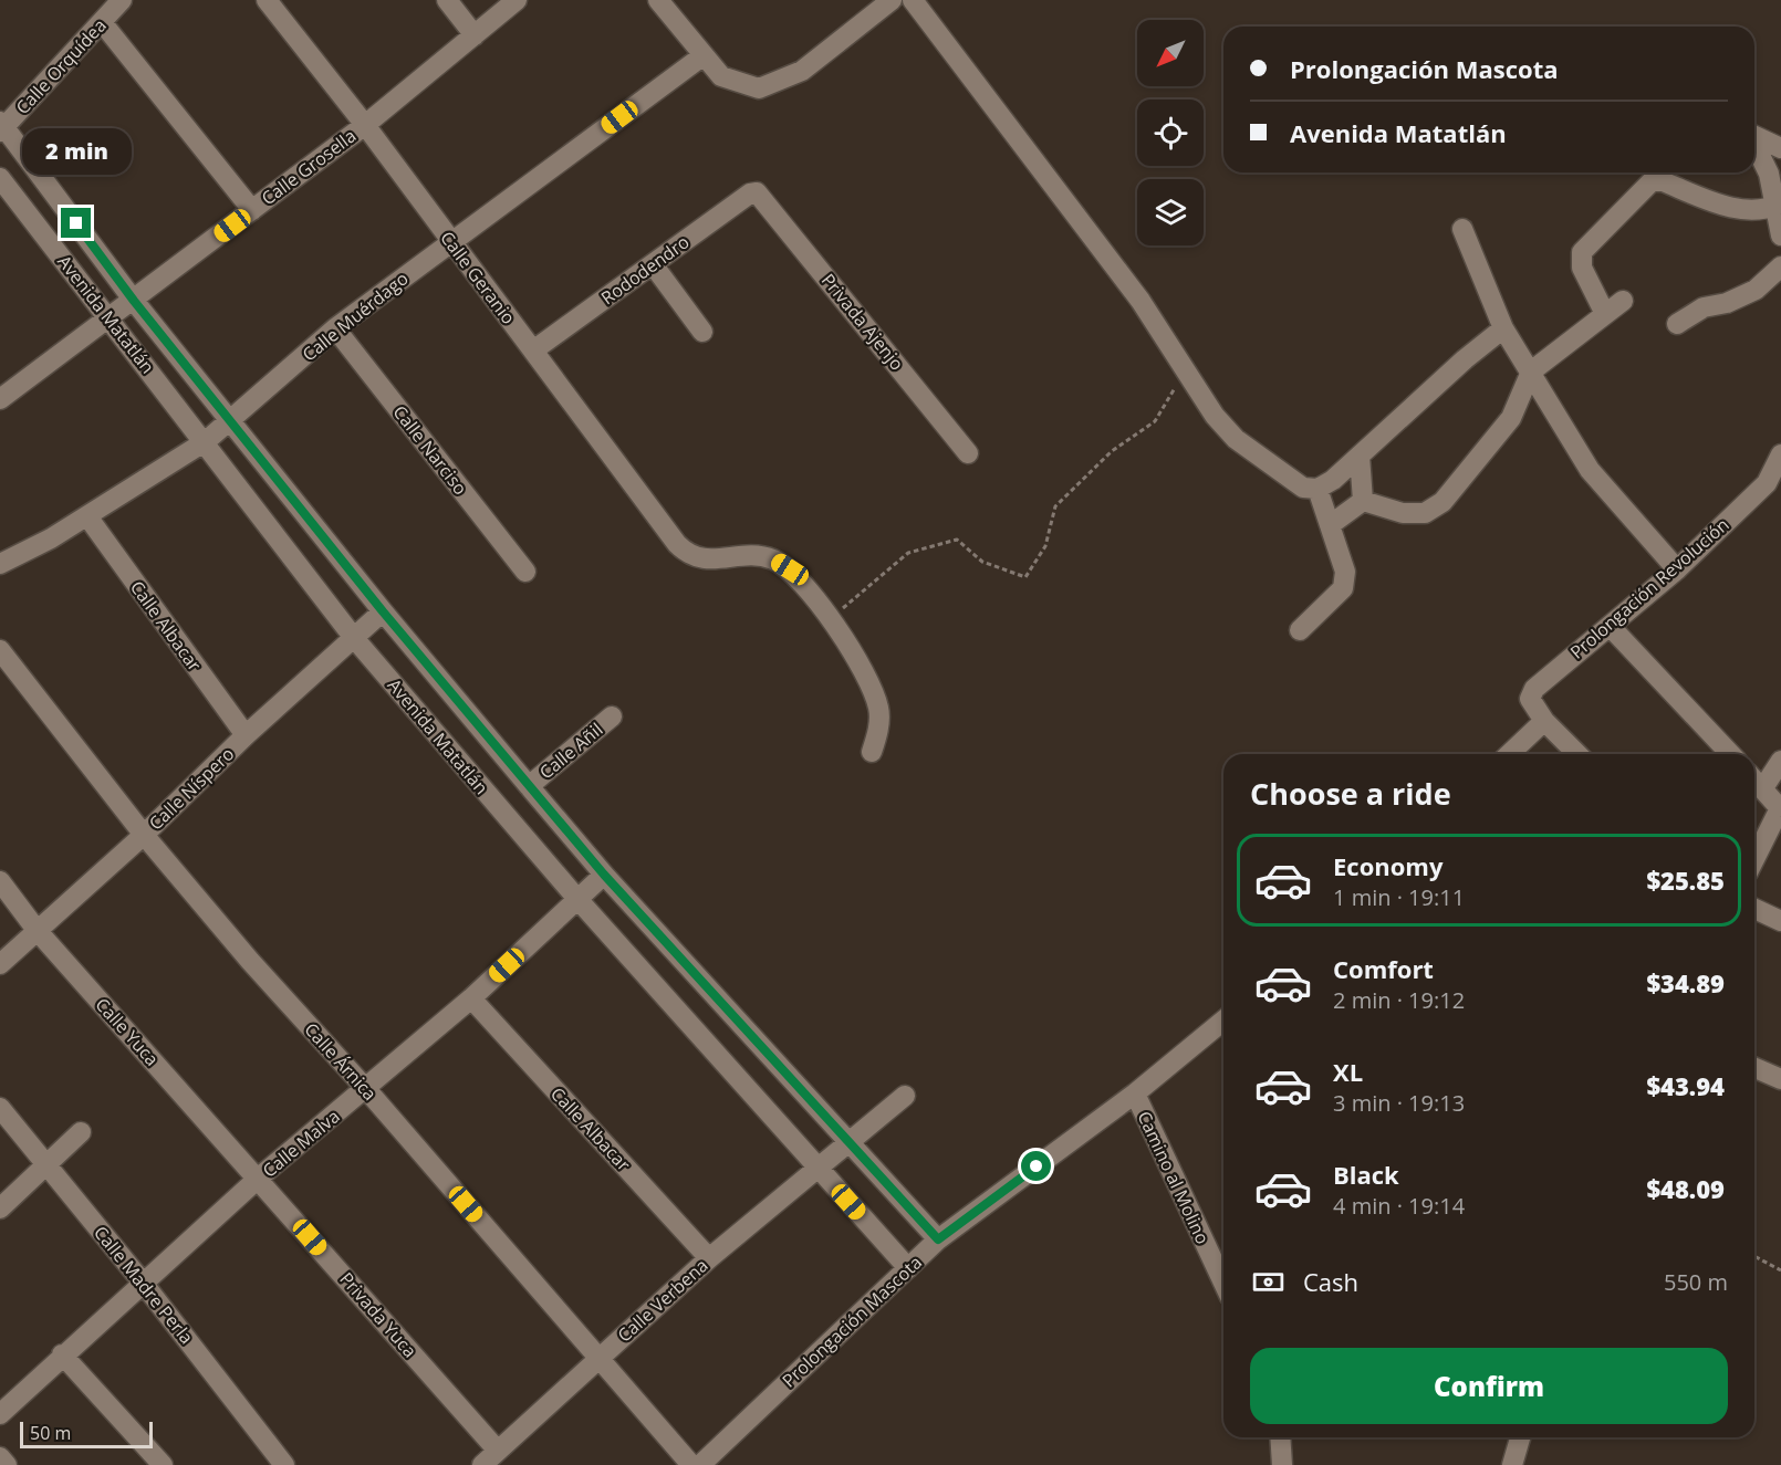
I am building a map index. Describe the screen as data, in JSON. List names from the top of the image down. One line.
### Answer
{"streets":{"street":["Calle Orquídea","Calle Grosella","Rododendro","Calle Geranio","Avenida Matatlán","Calle Muérdago","Privada Ajenjo","Calle Narciso","Prolongación Revolución","Calle Albacar","Calle Añil","Calle Níspero","Calle Yuca","Calle Árnica","Calle Malva","Camino al Molino","Calle Madre Perla","Calle Verbena","Privada Yuca","Prolongación Mascota"]},"crossings":[["Calle Orquídea","Avenida Matatlán"],["Calle Grosella","Calle Geranio"],["Calle Grosella","Avenida Matatlán"],["Rododendro","Calle Geranio"],["Rododendro","Privada Ajenjo"],["Calle Geranio","Calle Muérdago"],["Avenida Matatlán","Calle Muérdago"],["Avenida Matatlán","Calle Añil"],["Avenida Matatlán","Calle Níspero"],["Avenida Matatlán","Calle Malva"],["Avenida Matatlán","Calle Verbena"],["Avenida Matatlán","Prolongación Mascota"],["Calle Muérdago","Calle Narciso"],["Calle Muérdago","Calle Albacar"],["Calle Albacar","Calle Níspero"],["Calle Albacar","Calle Malva"],["Calle Albacar","Calle Verbena"],["Calle Níspero","Calle Yuca"],["Calle Níspero","Calle Árnica"],["Calle Yuca","Calle Malva"],["Calle Yuca","Privada Yuca"],["Calle Árnica","Calle Malva"],["Calle Árnica","Calle Verbena"],["Calle Malva","Calle Madre Perla"],["Calle Malva","Privada Yuca"],["Camino al Molino","Prolongación Mascota"],["Calle Verbena","Privada Yuca"]],"scale_bar":"50 m","north":"bottom left","page":{"banner":["Prolongación Mascota","Avenida Matatlán"],"bubble":"2 min","heading":"Choose a ride","list":[{"name":"Economy","note":"1 min · 19:11","value":"$25.85"},{"name":"Comfort","note":"2 min · 19:12","value":"$34.89"},{"name":"XL","note":"3 min · 19:13","value":"$43.94"},{"name":"Black","note":"4 min · 19:14","value":"$48.09"}],"pay":["Cash","550 m"],"buttons":"Confirm","scale":"50 m"}}
